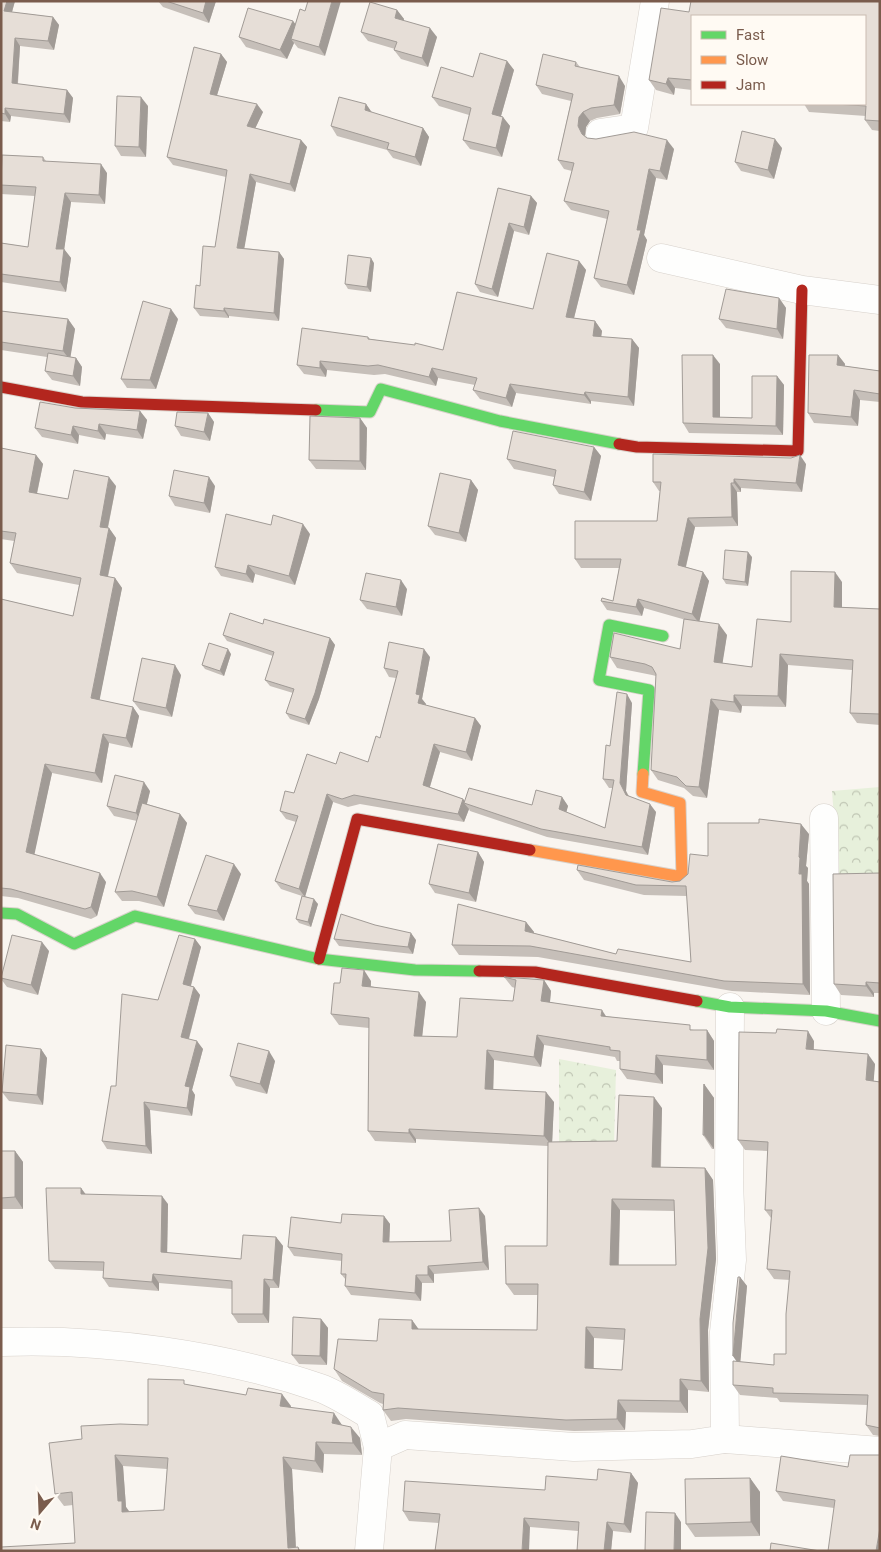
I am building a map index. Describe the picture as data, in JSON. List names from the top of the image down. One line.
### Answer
{"legend":["Fast","Slow","Jam"],"north":"bottom"}
